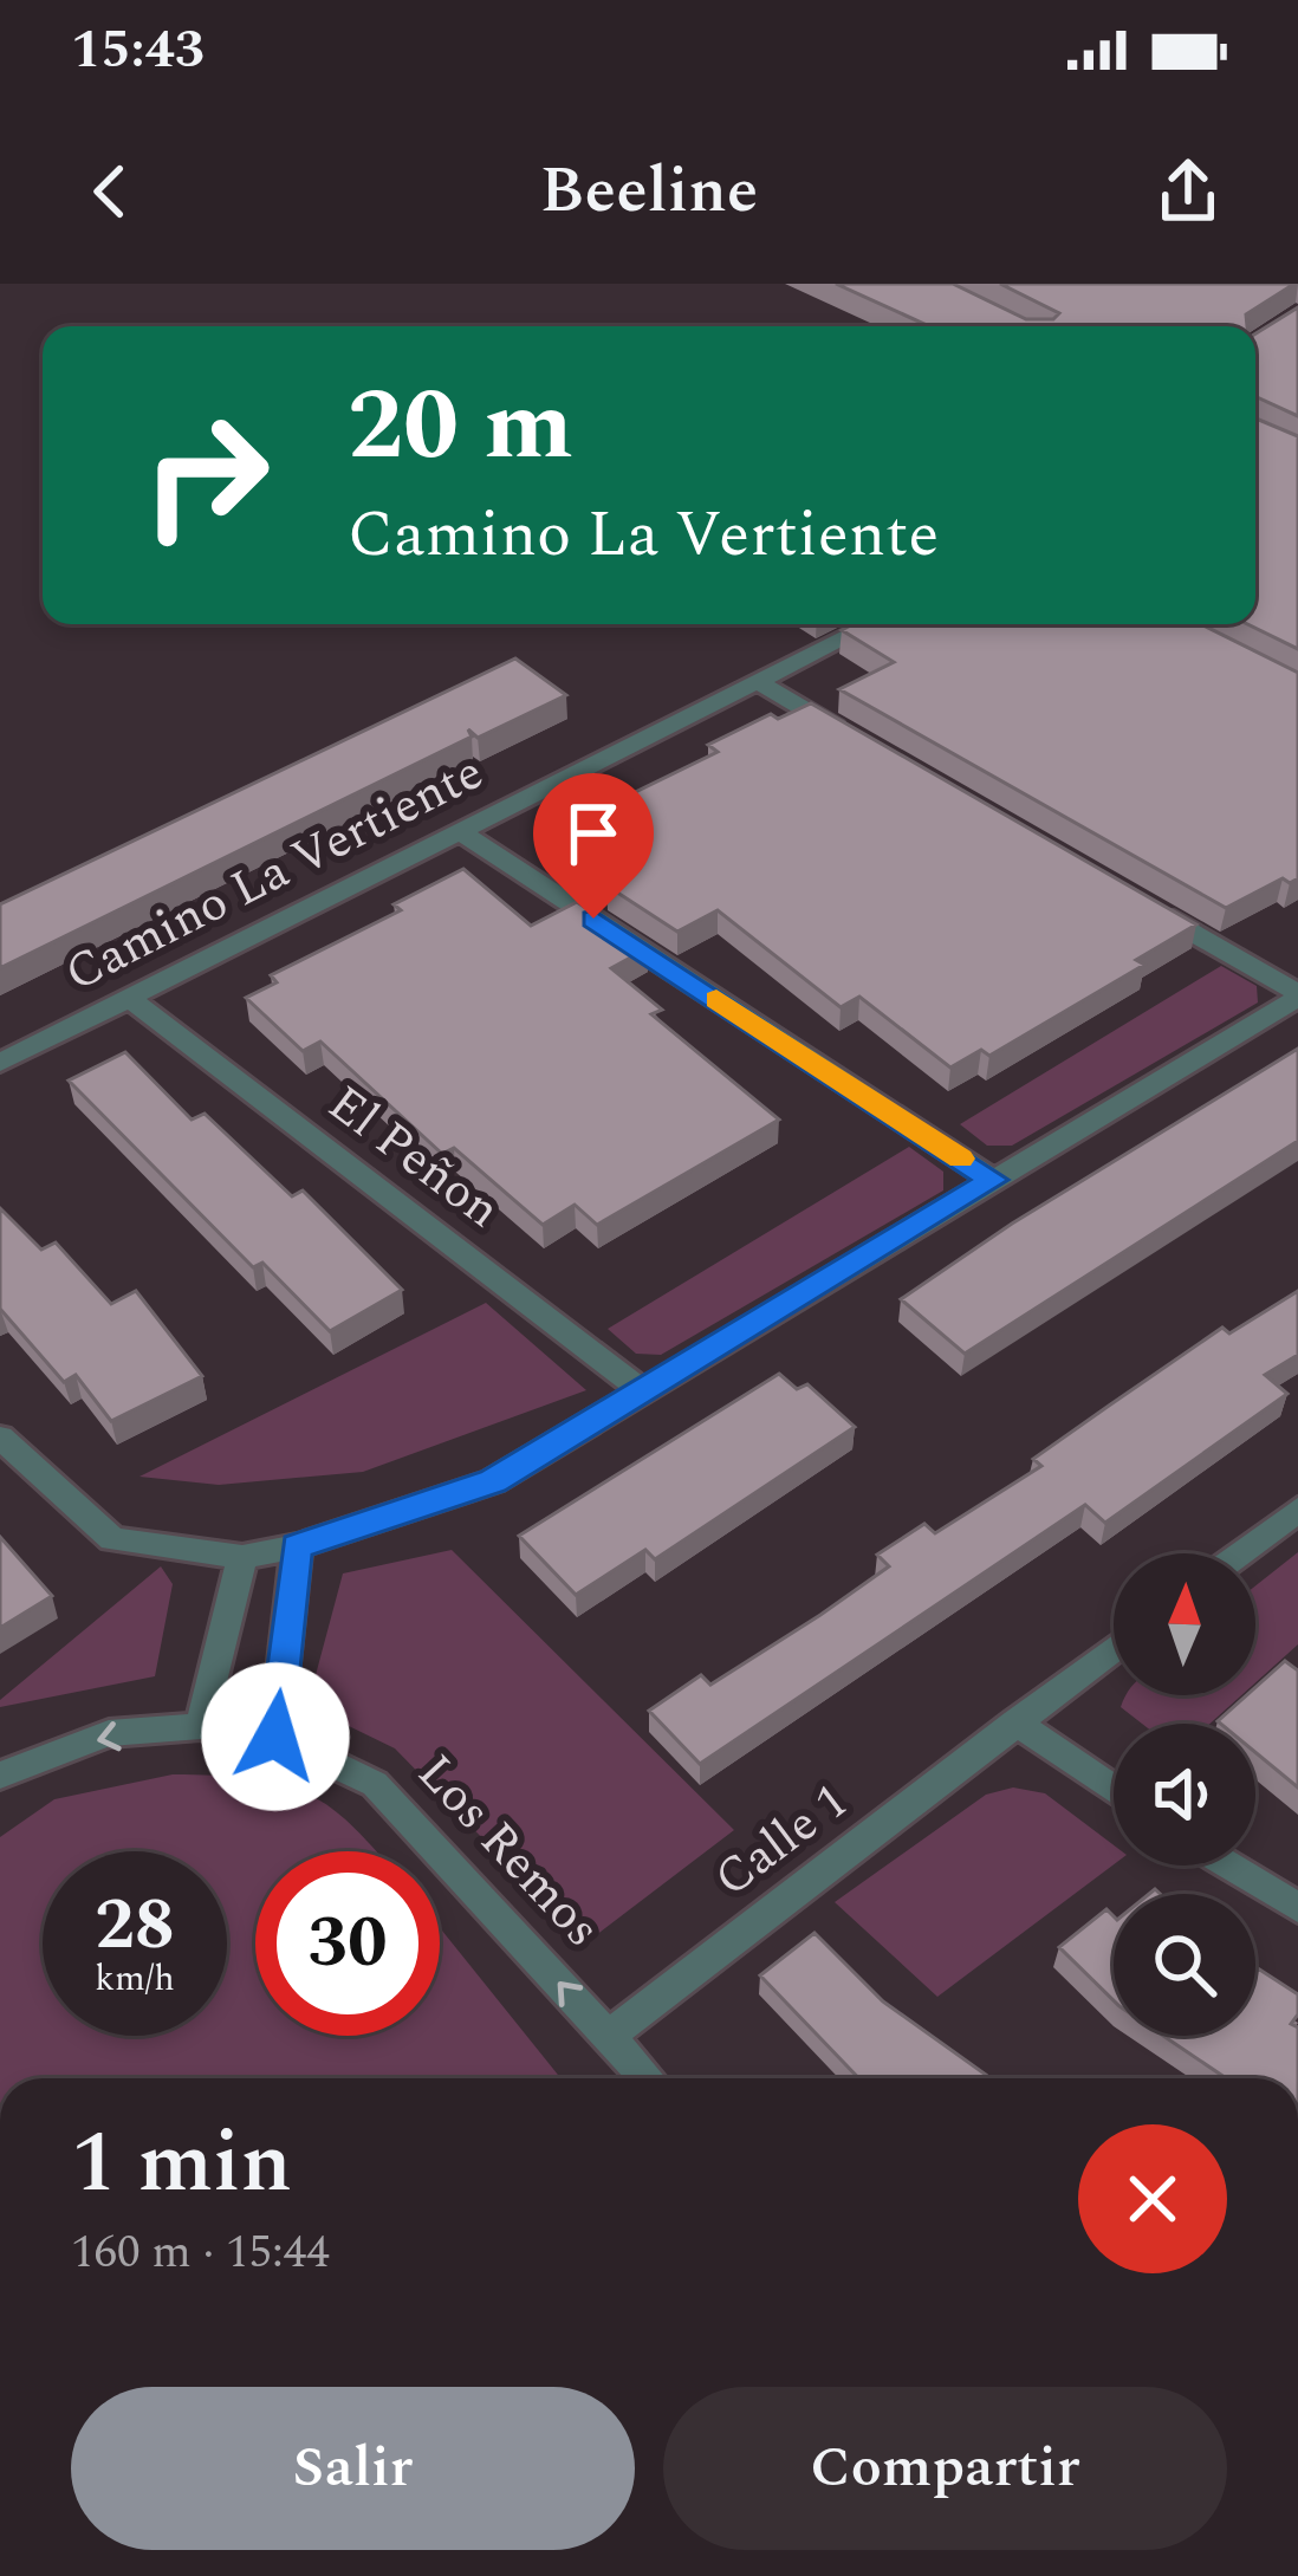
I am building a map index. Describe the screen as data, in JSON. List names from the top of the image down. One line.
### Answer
{"streets":{"street":["Camino La Vertiente","El Peñon","Calle 1","Los Remos"]},"crossings":[["Camino La Vertiente","El Peñon"],["Calle 1","Los Remos"]],"one_way":["Los Remos"],"north":"top","page":{"status":"15:43","header":"Beeline","turn":["20 m","Camino La Vertiente"],"speed":"28 km/h","limit":"30","heading":["1 min","160 m · 15:44"],"buttons":["Salir","Compartir"]}}
